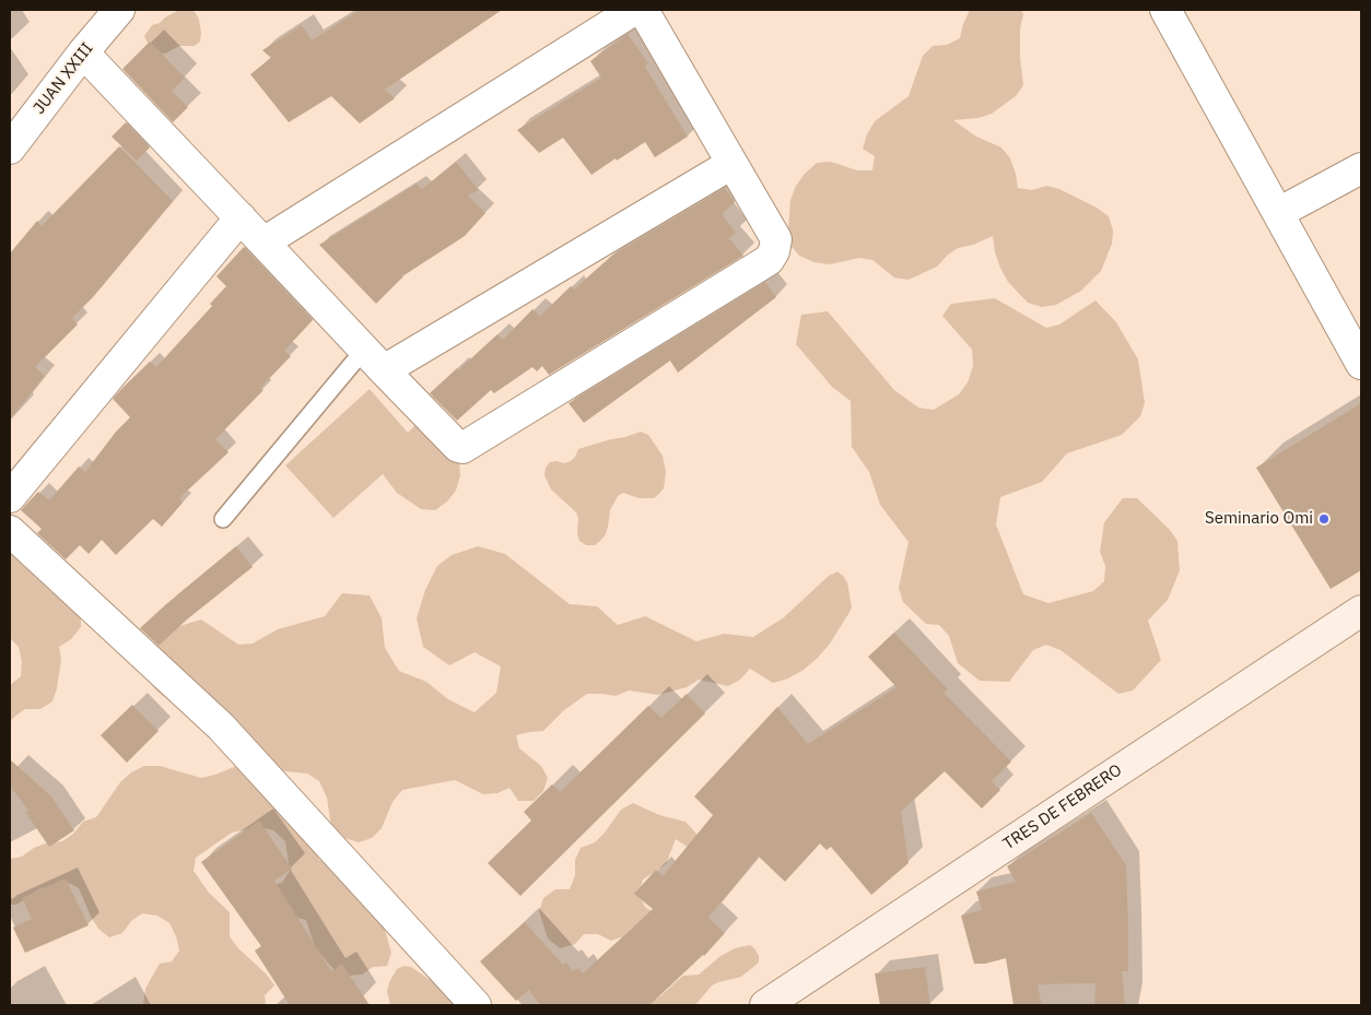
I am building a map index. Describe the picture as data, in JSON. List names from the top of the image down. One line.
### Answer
{"streets":{"street":["JUAN XXIII","TRES DE FEBRERO"]},"places":["Seminario Omi"]}
